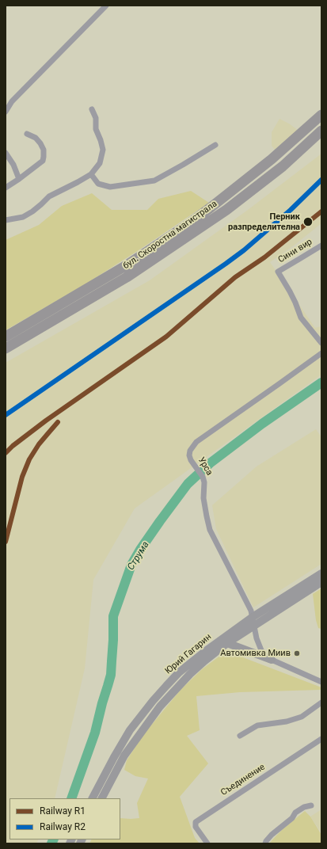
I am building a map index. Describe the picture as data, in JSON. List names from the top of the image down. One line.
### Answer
{"streets":{"highway":["бул. Скоростна магистрала"],"street":["Сини вир","Урса","Юрий Гагарин","Съединение"]},"crossings":[["Урса","Юрий Гагарин"]],"water":["Струма"],"places":["Перник разпределителна","Автомивка Миив"],"lines":["rail line R2","rail line R1"],"legend":["Railway R1","Railway R2"]}
